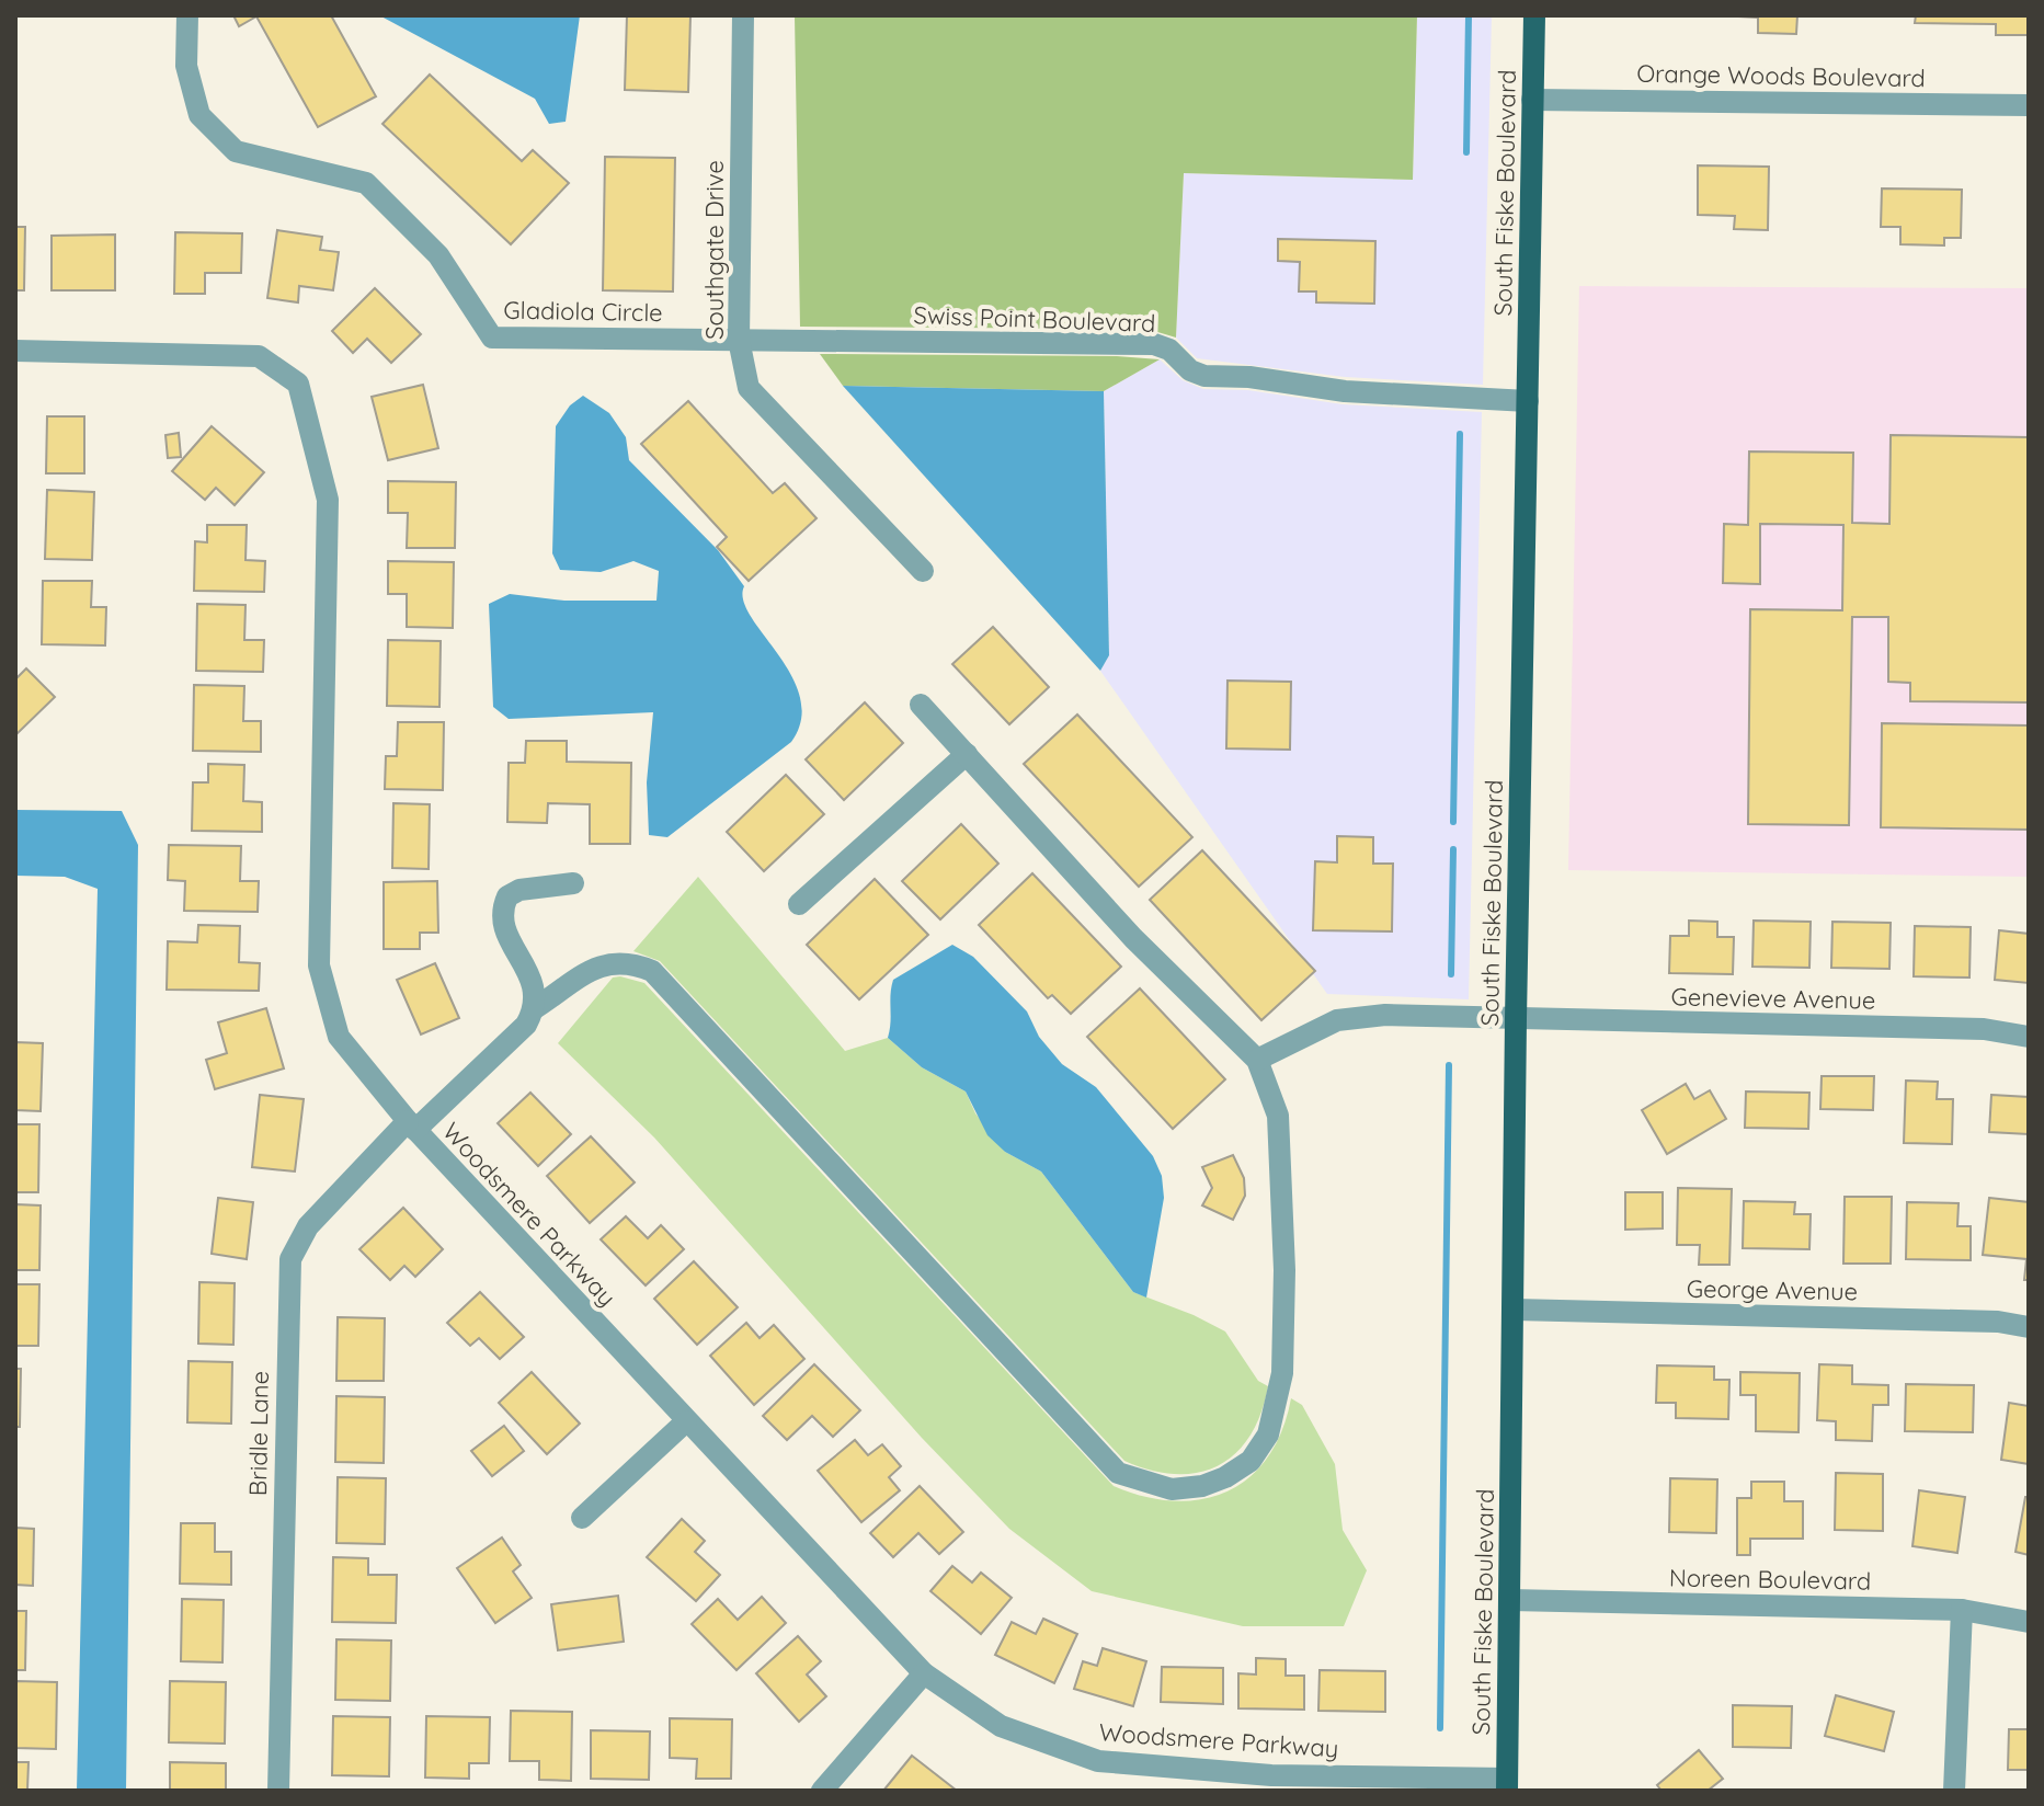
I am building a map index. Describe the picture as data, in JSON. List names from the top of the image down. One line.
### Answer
{"streets":{"main road":["South Fiske Boulevard"],"street":["Orange Woods Boulevard","Southgate Drive","Gladiola Circle","Swiss Point Boulevard","Genevieve Avenue","Woodsmere Parkway","George Avenue","Bridle Lane","Noreen Boulevard"]},"crossings":[["Orange Woods Boulevard","South Fiske Boulevard"],["South Fiske Boulevard","Swiss Point Boulevard"],["South Fiske Boulevard","Genevieve Avenue"],["South Fiske Boulevard","Woodsmere Parkway"],["South Fiske Boulevard","George Avenue"],["South Fiske Boulevard","Noreen Boulevard"],["Southgate Drive","Gladiola Circle"],["Southgate Drive","Swiss Point Boulevard"],["Gladiola Circle","Swiss Point Boulevard"],["Genevieve Avenue","Bridle Lane"],["Woodsmere Parkway","Bridle Lane"]]}
